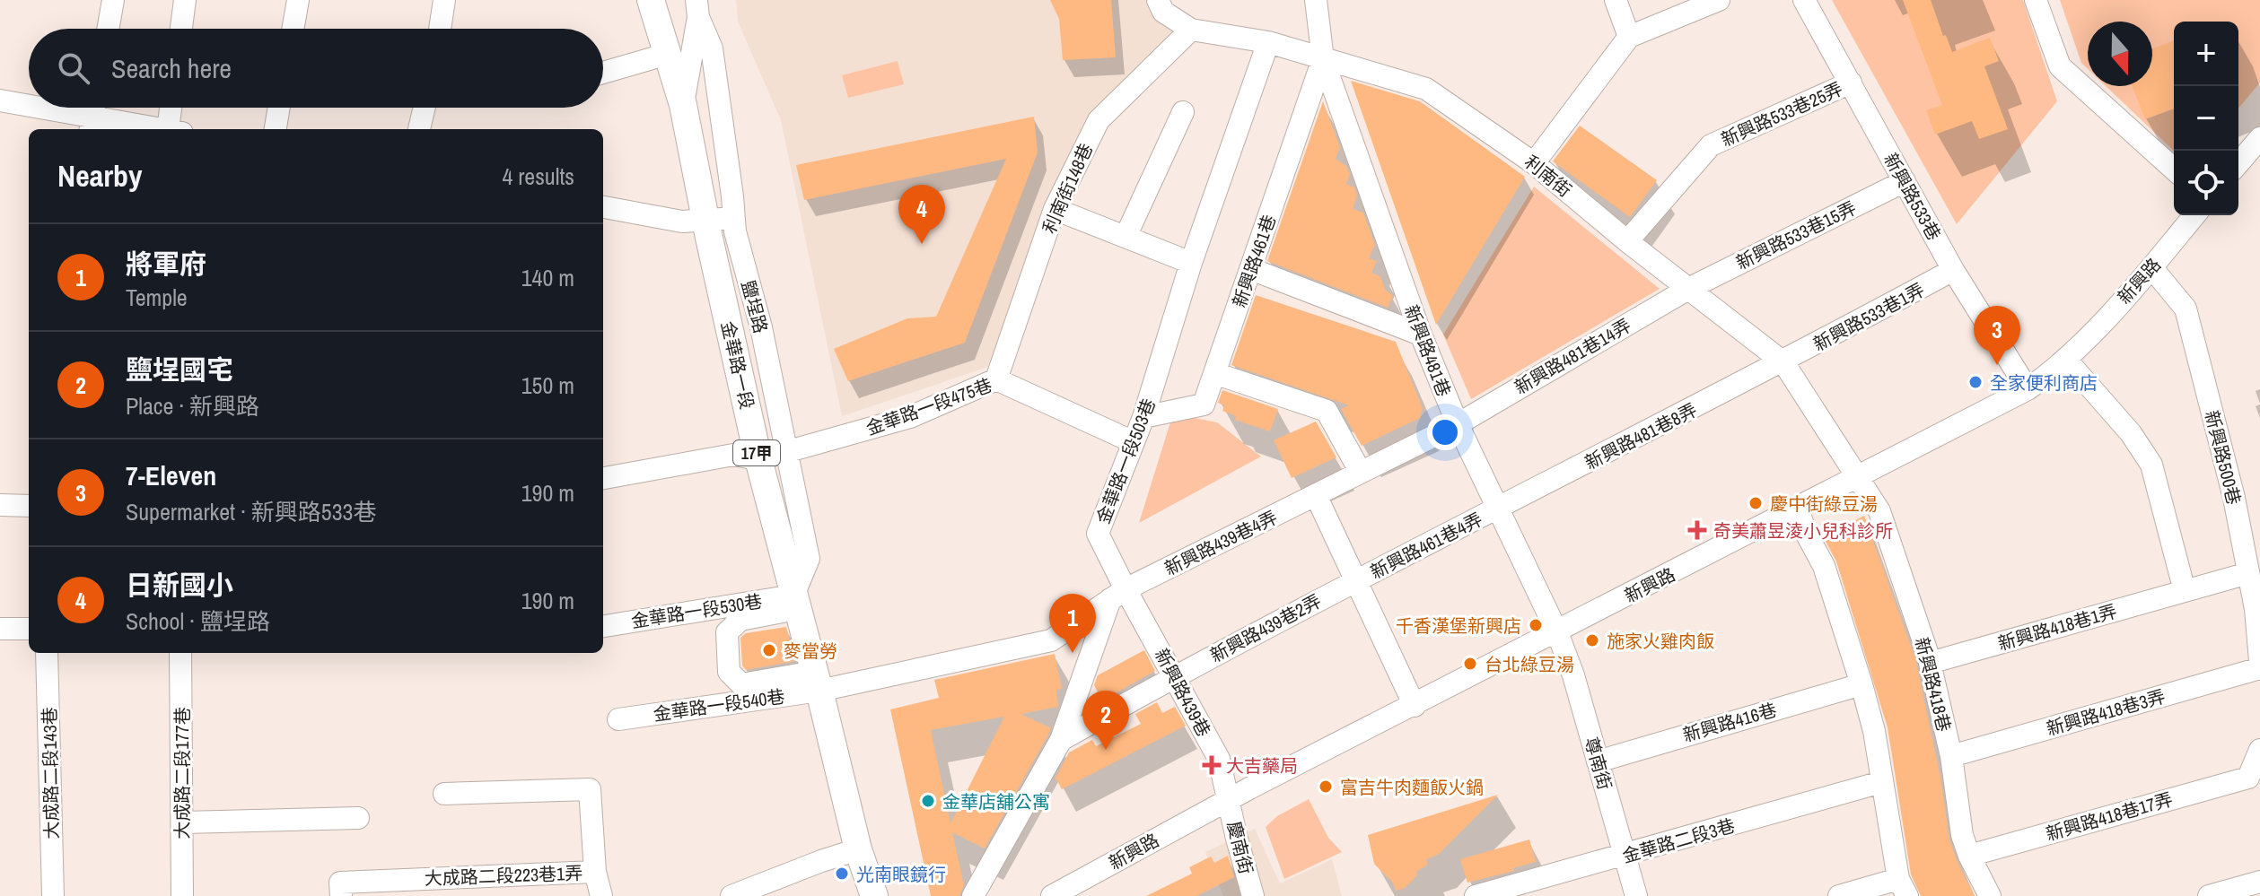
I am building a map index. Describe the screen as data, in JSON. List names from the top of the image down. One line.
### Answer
{"streets":{"main road":["金華路一段","17甲"],"street":["新興路533巷25弄","利南街","利南街148巷","新興路533巷","新興路533巷15弄","新興路461巷","新興路","鹽埕路","新興路533巷1弄","新興路481巷","新興路481巷14弄","金華路一段475巷","新興路481巷8弄","新興路500巷","金華路一段503巷","新興路439巷4弄","新興路461巷4弄","金華路一段530巷","新興路418巷1弄","新興路439巷2弄","新興路418巷","新興路439巷","金華路一段540巷","新興路418巷3弄","新興路416巷","尊南街","大成路二段143巷","大成路二段177巷","新興路418巷17弄","金華路二段3巷","慶南街","大成路二段223巷1弄"]},"crossings":[["新興路533巷25弄","利南街"],["新興路533巷25弄","新興路533巷"],["利南街","利南街148巷"],["利南街","新興路533巷15弄"],["利南街","新興路461巷"],["利南街","新興路"],["利南街","新興路533巷1弄"],["利南街","新興路481巷"],["利南街","新興路481巷14弄"],["利南街","新興路481巷8弄"],["利南街","金華路一段503巷"],["利南街","新興路418巷"],["利南街148巷","金華路一段475巷"],["新興路533巷","新興路533巷15弄"],["新興路533巷","新興路"],["新興路533巷","新興路533巷1弄"],["新興路533巷15弄","新興路481巷14弄"],["新興路461巷","新興路481巷"],["新興路461巷","金華路一段503巷"],["新興路","新興路481巷"],["新興路","新興路500巷"],["新興路","新興路418巷"],["新興路","新興路439巷"],["新興路","尊南街"],["新興路","慶南街"],["鹽埕路","金華路一段"],["鹽埕路","金華路一段475巷"],["鹽埕路","金華路一段530巷"],["新興路533巷1弄","新興路481巷8弄"],["新興路481巷","新興路481巷14弄"],["新興路481巷","新興路481巷8弄"],["新興路481巷","新興路461巷4弄"],["新興路481巷","尊南街"],["新興路481巷14弄","新興路439巷4弄"],["金華路一段","金華路一段475巷"],["金華路一段","金華路一段530巷"],["金華路一段","金華路一段540巷"],["金華路一段475巷","金華路一段503巷"],["新興路481巷8弄","新興路461巷4弄"],["新興路500巷","新興路418巷1弄"],["金華路一段503巷","新興路439巷4弄"],["金華路一段503巷","新興路439巷"],["新興路439巷4弄","新興路439巷"],["新興路461巷4弄","新興路439巷2弄"],["新興路418巷1弄","新興路418巷"],["新興路439巷2弄","新興路439巷"],["新興路418巷","新興路418巷3弄"],["新興路418巷","新興路418巷17弄"],["新興路439巷","慶南街"],["新興路416巷","尊南街"],["尊南街","金華路二段3巷"]],"places":{"other":["全家便利商店","慶中街綠豆湯","千香漢堡新興店","施家火雞肉飯","麥當勞","台北綠豆湯","富吉牛肉麵飯火鍋","金華店舖公寓","光南眼鏡行"],"health":["奇美蕭昱淩小兒科診所","大吉藥局"]},"north":"bottom","page":{"map_buttons":["+","−"],"search":"Search here","heading":["Nearby","4 results"],"pins":["4","3","1","2"],"list":[{"mark":"1","name":"將軍府","note":"Temple","value":"140 m"},{"mark":"2","name":"鹽埕國宅","note":"Place · 新興路","value":"150 m"},{"mark":"3","name":"7-Eleven","note":"Supermarket · 新興路533巷","value":"190 m"},{"mark":"4","name":"日新國小","note":"School · 鹽埕路","value":"190 m"}]}}
